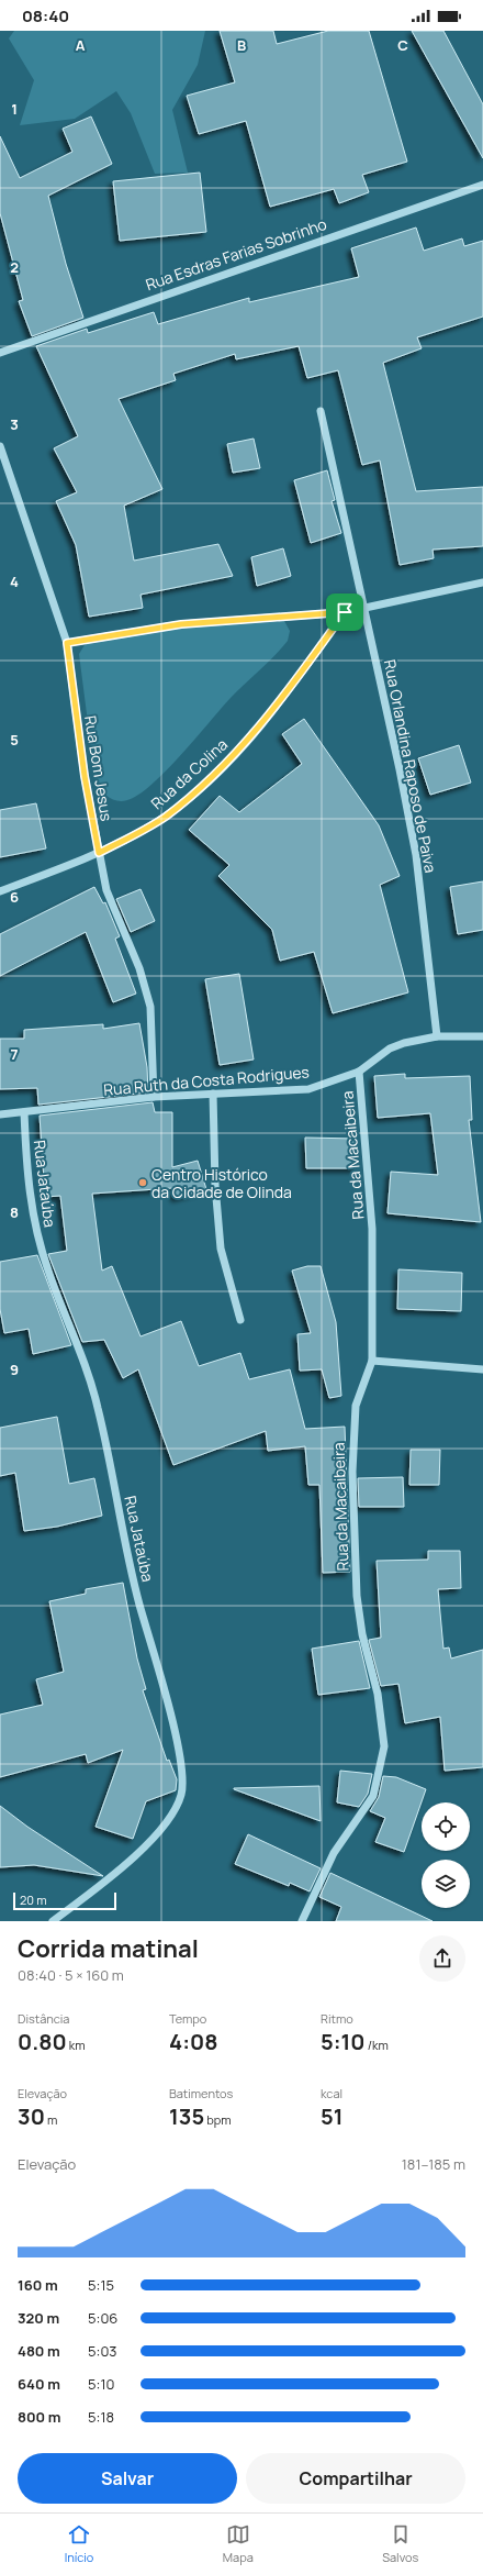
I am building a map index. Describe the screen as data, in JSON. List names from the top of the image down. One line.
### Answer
{"streets":{"street":["Rua Esdras Farias Sobrinho","Rua Orlandina Raposo de Paiva","Rua Bom Jesus","Rua da Colina","Rua Ruth da Costa Rodrigues","Rua da Macaibeira","Rua Jataúba"]},"crossings":[["Rua Orlandina Raposo de Paiva","Rua Ruth da Costa Rodrigues"],["Rua Bom Jesus","Rua da Colina"],["Rua Bom Jesus","Rua Ruth da Costa Rodrigues"],["Rua Ruth da Costa Rodrigues","Rua da Macaibeira"],["Rua Ruth da Costa Rodrigues","Rua Jataúba"]],"places":["Centro Histórico da Cidade de Olinda"],"scale_bar":"20 m","page":{"status":"08:40","scale":"20 m","heading":["Corrida matinal","08:40 · 5 × 160 m"],"stats":[["Distância","0.80 km"],["Tempo","4:08"],["Ritmo","5:10 /km"],["Elevação","30 m"],["Batimentos","135 bpm"],["kcal","51"]],"chart":["Elevação","181–185 m"],"list":[{"name":"160 m","note":"5:15"},{"name":"320 m","note":"5:06"},{"name":"480 m","note":"5:03"},{"name":"640 m","note":"5:10"},{"name":"800 m","note":"5:18"}],"buttons":["Salvar","Compartilhar"],"tabs":["Início","Mapa","Salvos"]},"grid":{"columns":["A","B","C"],"rows":["1","2","3","4","5","6","7","8","9"]}}
